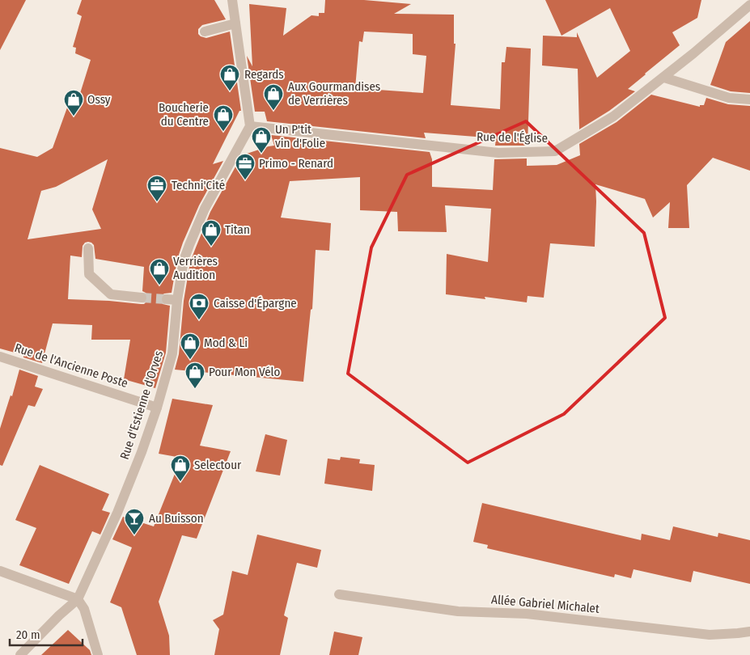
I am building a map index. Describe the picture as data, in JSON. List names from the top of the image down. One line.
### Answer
{"streets":{"street":["Rue de l'Église","Rue de l'Ancienne Poste","Rue d'Estienne d'Orves","Allée Gabriel Michalet"]},"crossings":[["Rue de l'Église","Rue d'Estienne d'Orves"],["Rue de l'Ancienne Poste","Rue d'Estienne d'Orves"]],"places":{"shop":["Regards","Aux Gourmandises de Verrières","Ossy","Boucherie du Centre","Un P'tit vin d'Folie","Titan","Verrières Audition","Mod & Li","Pour Mon Vélo","Selectour"],"office":["Primo - Renard","Techni'Cité"],"bank":["Caisse d'Épargne"],"bar":["Au Buisson"]},"scale_bar":"20 m"}
